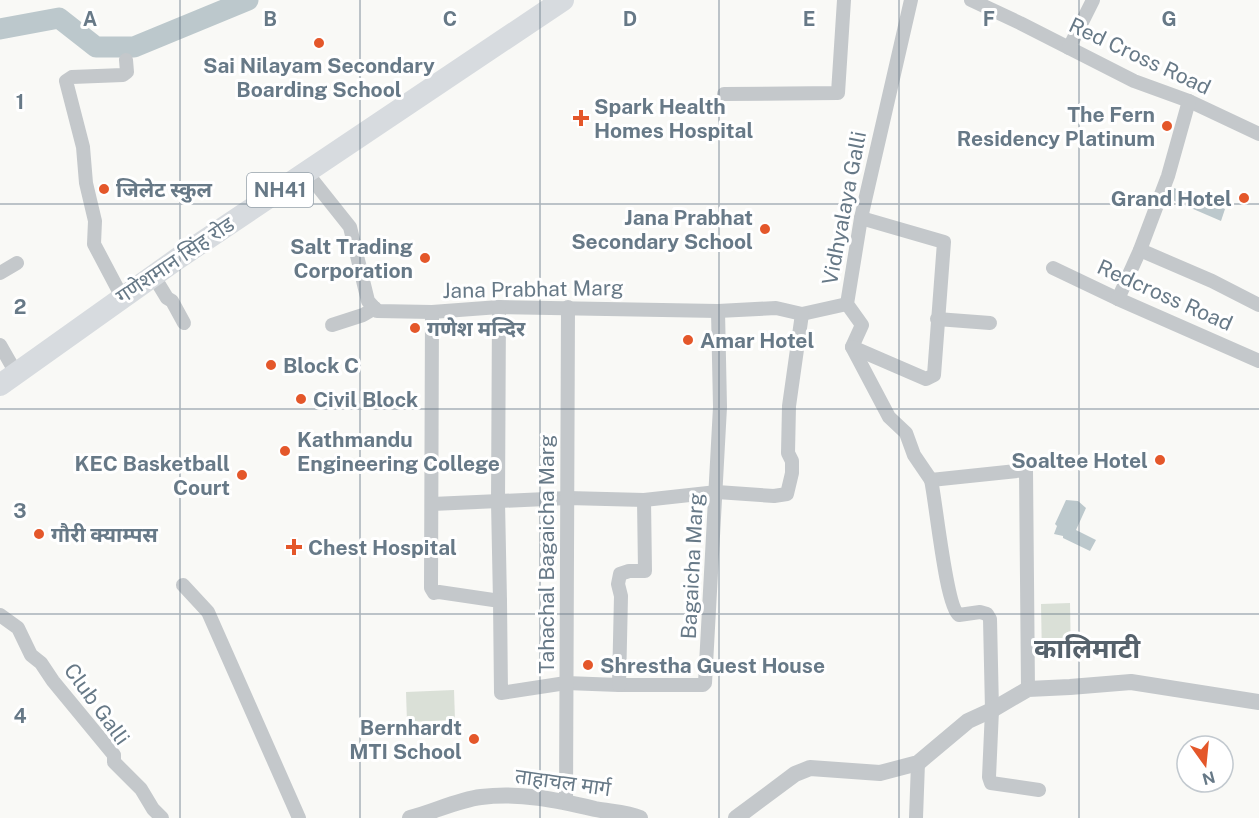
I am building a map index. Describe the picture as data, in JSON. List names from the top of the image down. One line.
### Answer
{"streets":{"highway":["NH41","गणेशमान सिंह रोड"],"street":["Red Cross Road","Vidhyalaya Galli","Jana Prabhat Marg","Redcross Road","Tahachal Bagaicha Marg","Bagaicha Marg","Club Galli","ताहाचल मार्ग"]},"crossings":[["Vidhyalaya Galli","Jana Prabhat Marg"],["Jana Prabhat Marg","Tahachal Bagaicha Marg"],["Jana Prabhat Marg","Bagaicha Marg"],["Tahachal Bagaicha Marg","Bagaicha Marg"],["Tahachal Bagaicha Marg","ताहाचल मार्ग"]],"districts":["कालिमाटी"],"places":{"other":["Sai Nilayam Secondary Boarding School","The Fern Residency Platinum","जिलेट स्कुल","Grand Hotel","Jana Prabhat Secondary School","Salt Trading Corporation","गणेश मन्दिर","Amar Hotel","Block C","Civil Block","Kathmandu Engineering College","Soaltee Hotel","KEC Basketball Court","गौरी क्याम्पस","Shrestha Guest House","Bernhardt MTI School"],"health":["Spark Health Homes Hospital","Chest Hospital"]},"north":"bottom","grid":{"columns":["A","B","C","D","E","F","G"],"rows":["1","2","3","4"]}}
